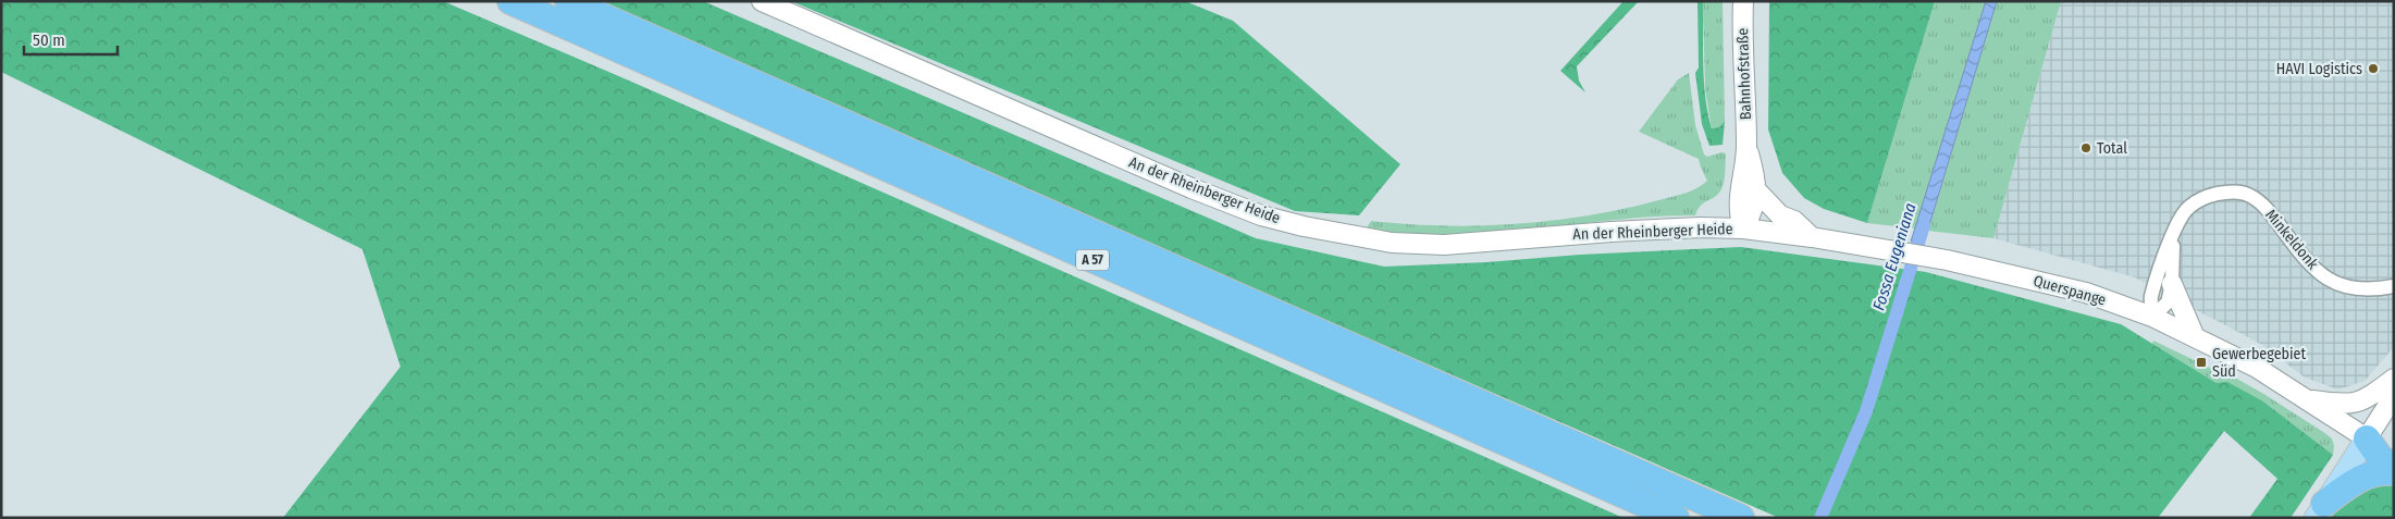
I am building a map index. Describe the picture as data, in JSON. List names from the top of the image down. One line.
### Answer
{"streets":{"highway":["A 57"],"street":["Bahnhofstraße","An der Rheinberger Heide","Minkeldonk","Querspange"]},"crossings":[["Bahnhofstraße","An der Rheinberger Heide"],["Bahnhofstraße","Querspange"],["An der Rheinberger Heide","Querspange"],["Minkeldonk","Querspange"]],"water":["Fossa Eugeniana"],"places":{"other":["HAVI Logistics","Total"],"transit":["Gewerbegebiet Süd"]},"scale_bar":"50 m"}
